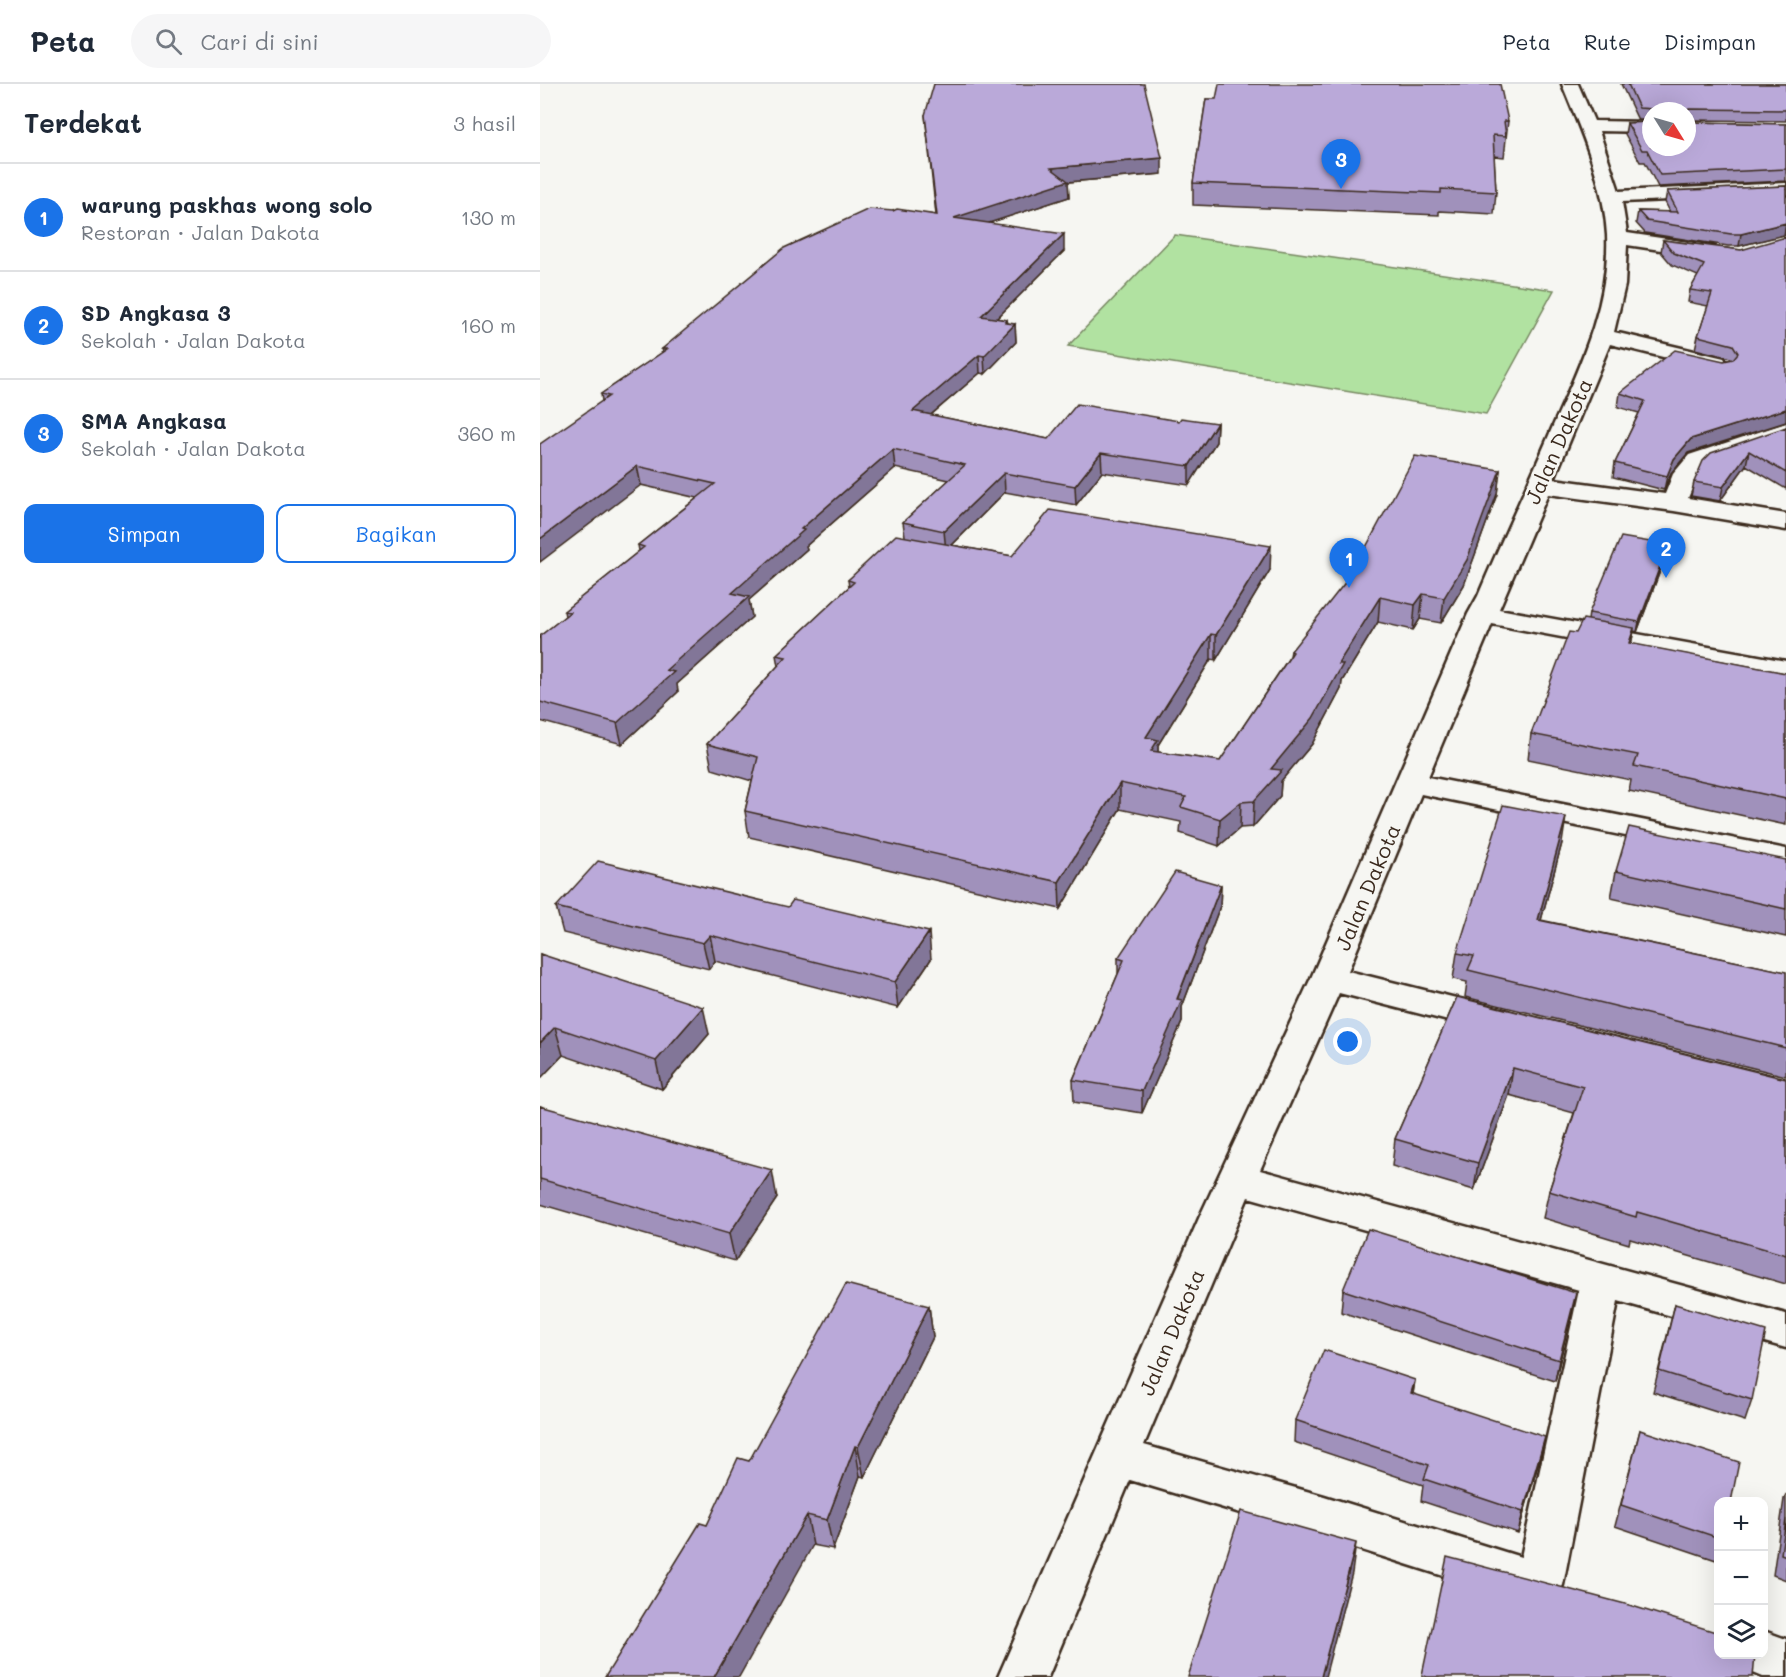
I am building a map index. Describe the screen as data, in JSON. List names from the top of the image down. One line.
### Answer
{"streets":{"street":["Jalan Dakota"]},"north":"bottom right","page":{"header":"Peta","search":"Cari di sini","nav":["Peta","Rute","Disimpan"],"heading":["Terdekat","3 hasil"],"pins":["3","2","1"],"list":[{"mark":"1","name":"warung paskhas wong solo","note":"Restoran · Jalan Dakota","value":"130 m"},{"mark":"2","name":"SD Angkasa 3","note":"Sekolah · Jalan Dakota","value":"160 m"},{"mark":"3","name":"SMA Angkasa","note":"Sekolah · Jalan Dakota","value":"360 m"}],"buttons":["Simpan","Bagikan"],"map_buttons":["+","−"]}}
